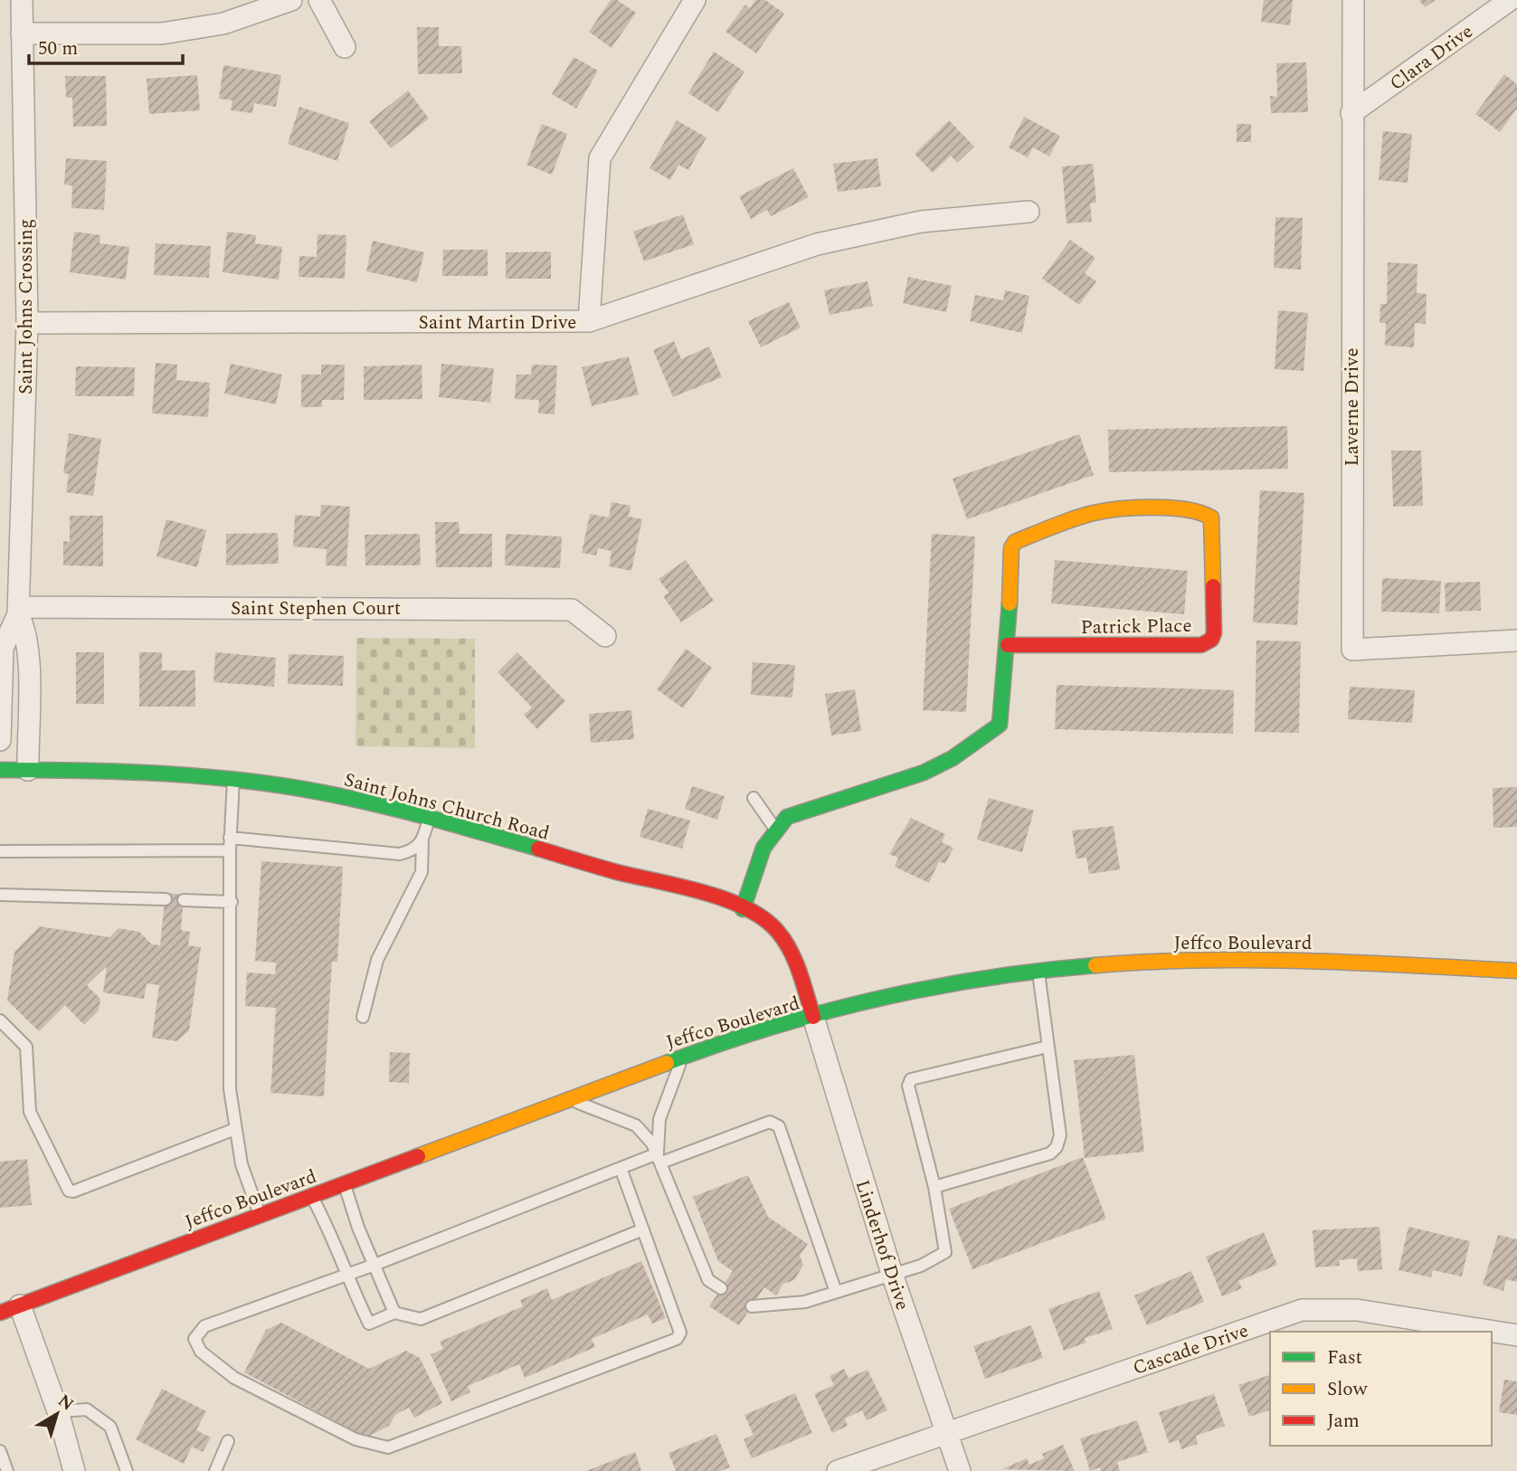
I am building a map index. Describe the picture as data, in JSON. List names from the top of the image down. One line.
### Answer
{"streets":{"street":["Clara Drive","Saint Johns Crossing","Saint Martin Drive","Laverne Drive","Saint Stephen Court","Patrick Place","Saint Johns Church Road","Jeffco Boulevard","Linderhof Drive","Cascade Drive"]},"crossings":[["Clara Drive","Laverne Drive"],["Saint Johns Crossing","Saint Martin Drive"],["Saint Johns Crossing","Saint Stephen Court"],["Saint Johns Crossing","Saint Johns Church Road"],["Patrick Place","Saint Johns Church Road"],["Saint Johns Church Road","Jeffco Boulevard"],["Saint Johns Church Road","Linderhof Drive"],["Jeffco Boulevard","Linderhof Drive"],["Linderhof Drive","Cascade Drive"]],"legend":["Fast","Slow","Jam"],"scale_bar":"50 m","north":"top right"}
